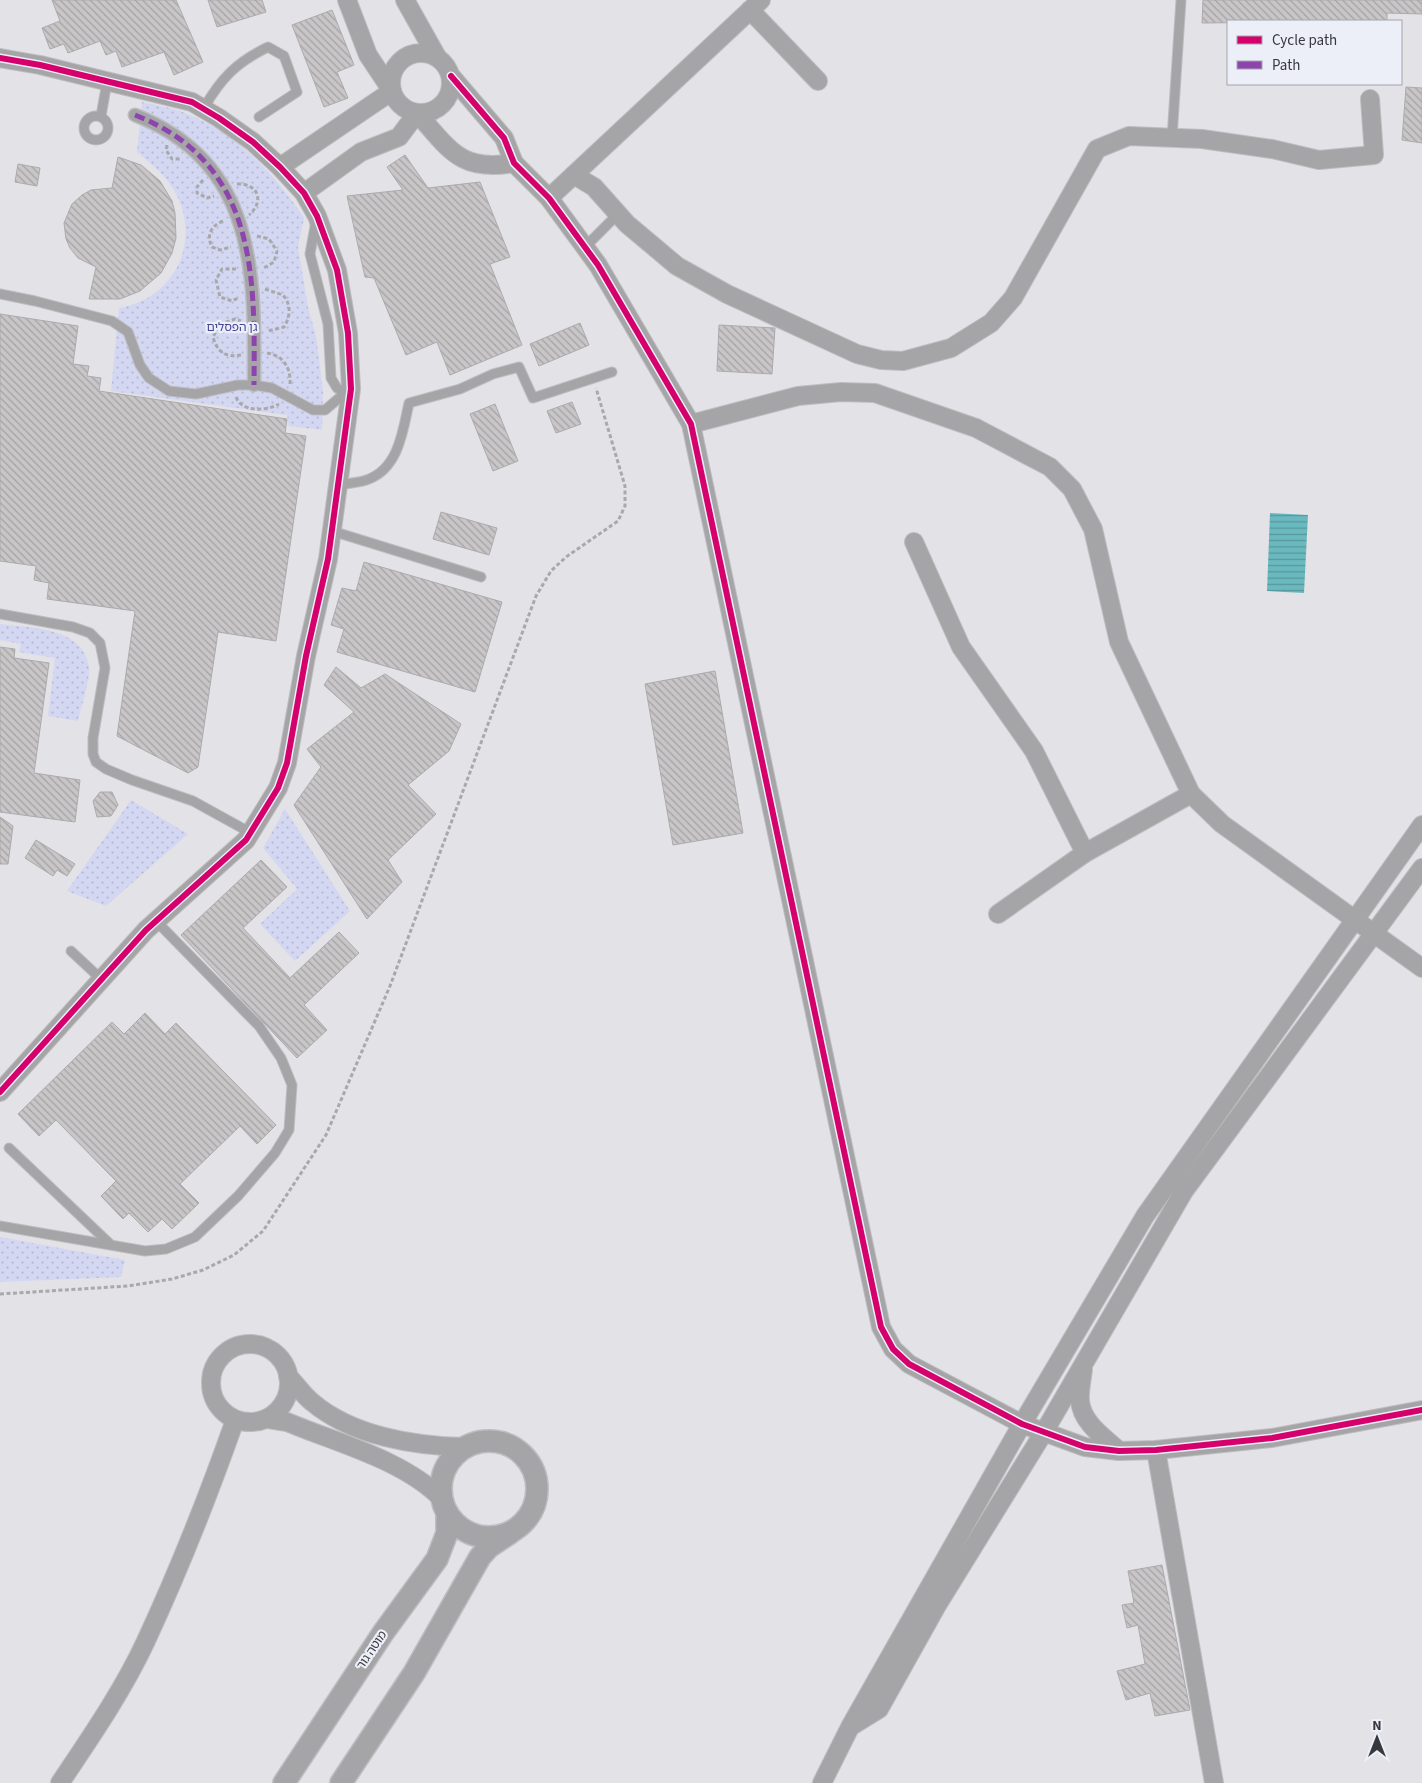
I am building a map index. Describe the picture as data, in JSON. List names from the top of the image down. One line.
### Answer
{"streets":{"street":["מוטה גור"]},"parks":["גן הפסלים"],"legend":["Cycle path","Path"],"north":"top"}
